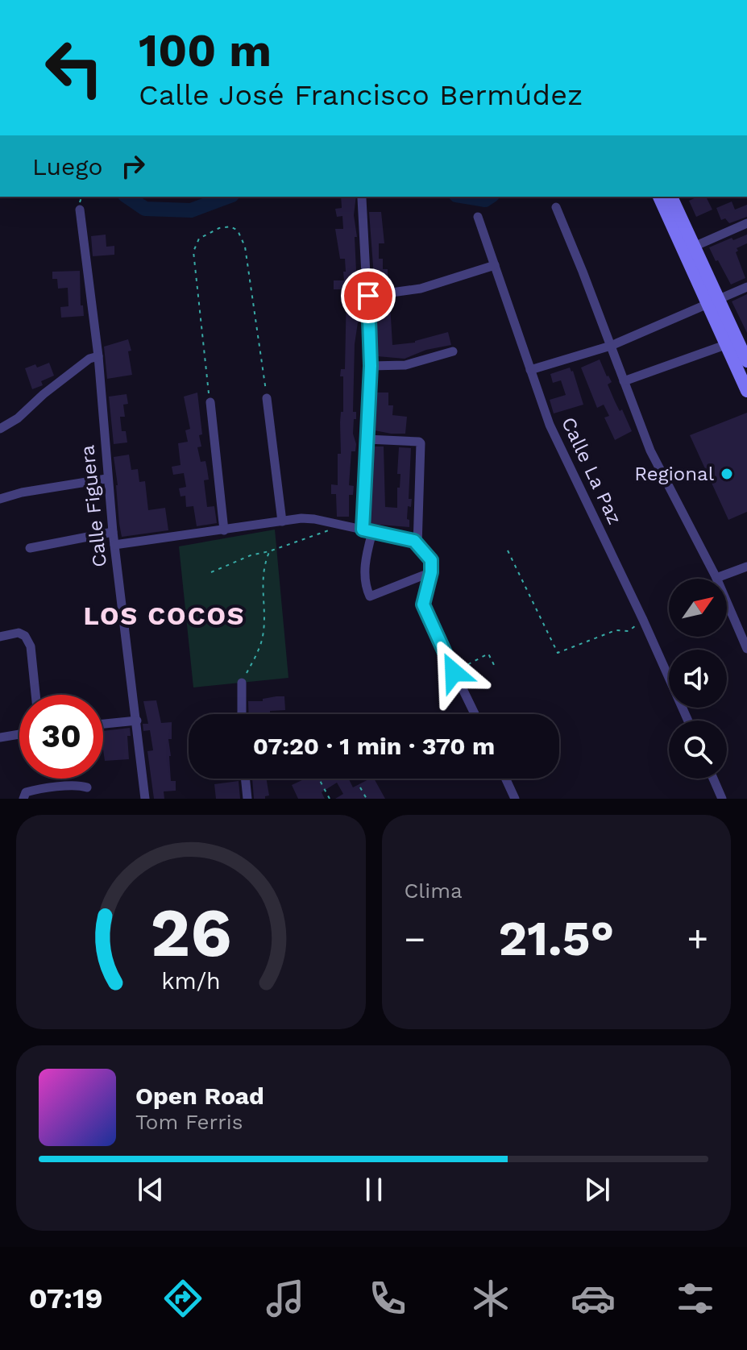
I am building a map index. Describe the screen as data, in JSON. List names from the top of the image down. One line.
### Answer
{"streets":{"street":["Calle La Paz","Calle Figuera"]},"districts":["LOS COCOS"],"places":["Regional"],"north":"top right","page":{"turn":["100 m","Calle José Francisco Bermúdez"],"then":"Luego","limit":"30","trip":"07:20 · 1 min · 370 m","tile":"Clima","heat":["−","21.5°","+"],"song":["Open Road","Tom Ferris"],"tabs":"07:19","gauge":["26","km/h"]}}
